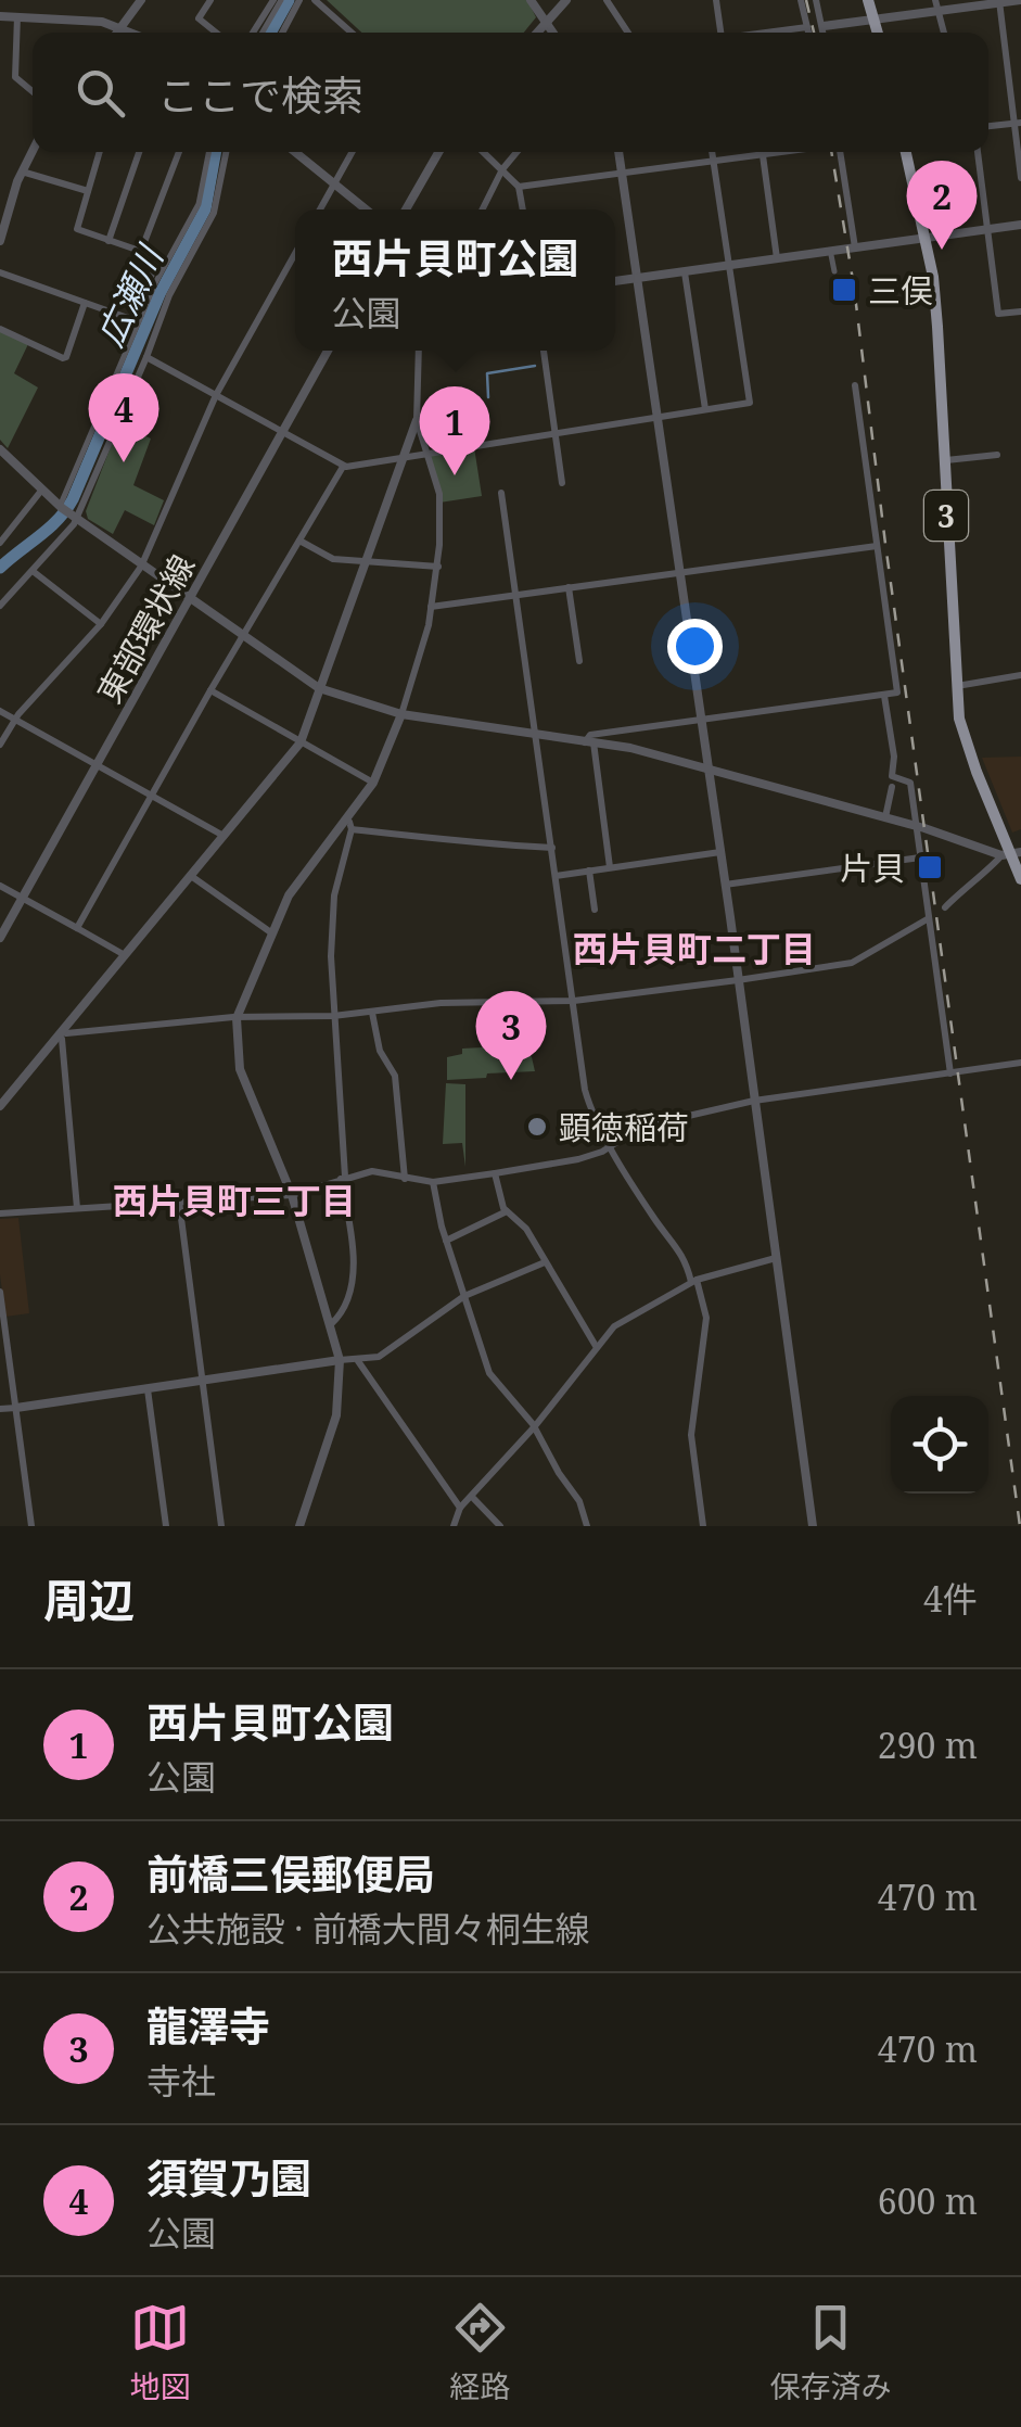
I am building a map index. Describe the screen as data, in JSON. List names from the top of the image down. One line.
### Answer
{"streets":{"main road":["3"],"street":["東部環状線"]},"districts":["西片貝町二丁目","西片貝町三丁目"],"water":["広瀬川"],"places":{"transit":["三俣","片貝"],"other":["顕徳稲荷"]},"page":{"search":"ここで検索","pins":["2","4","1","3"],"popup":["西片貝町公園","公園"],"heading":["周辺","4件"],"list":[{"mark":"1","name":"西片貝町公園","note":"公園","value":"290 m"},{"mark":"2","name":"前橋三俣郵便局","note":"公共施設 · 前橋大間々桐生線","value":"470 m"},{"mark":"3","name":"龍澤寺","note":"寺社","value":"470 m"},{"mark":"4","name":"須賀乃園","note":"公園","value":"600 m"}],"nav":["地図","経路","保存済み"]}}
